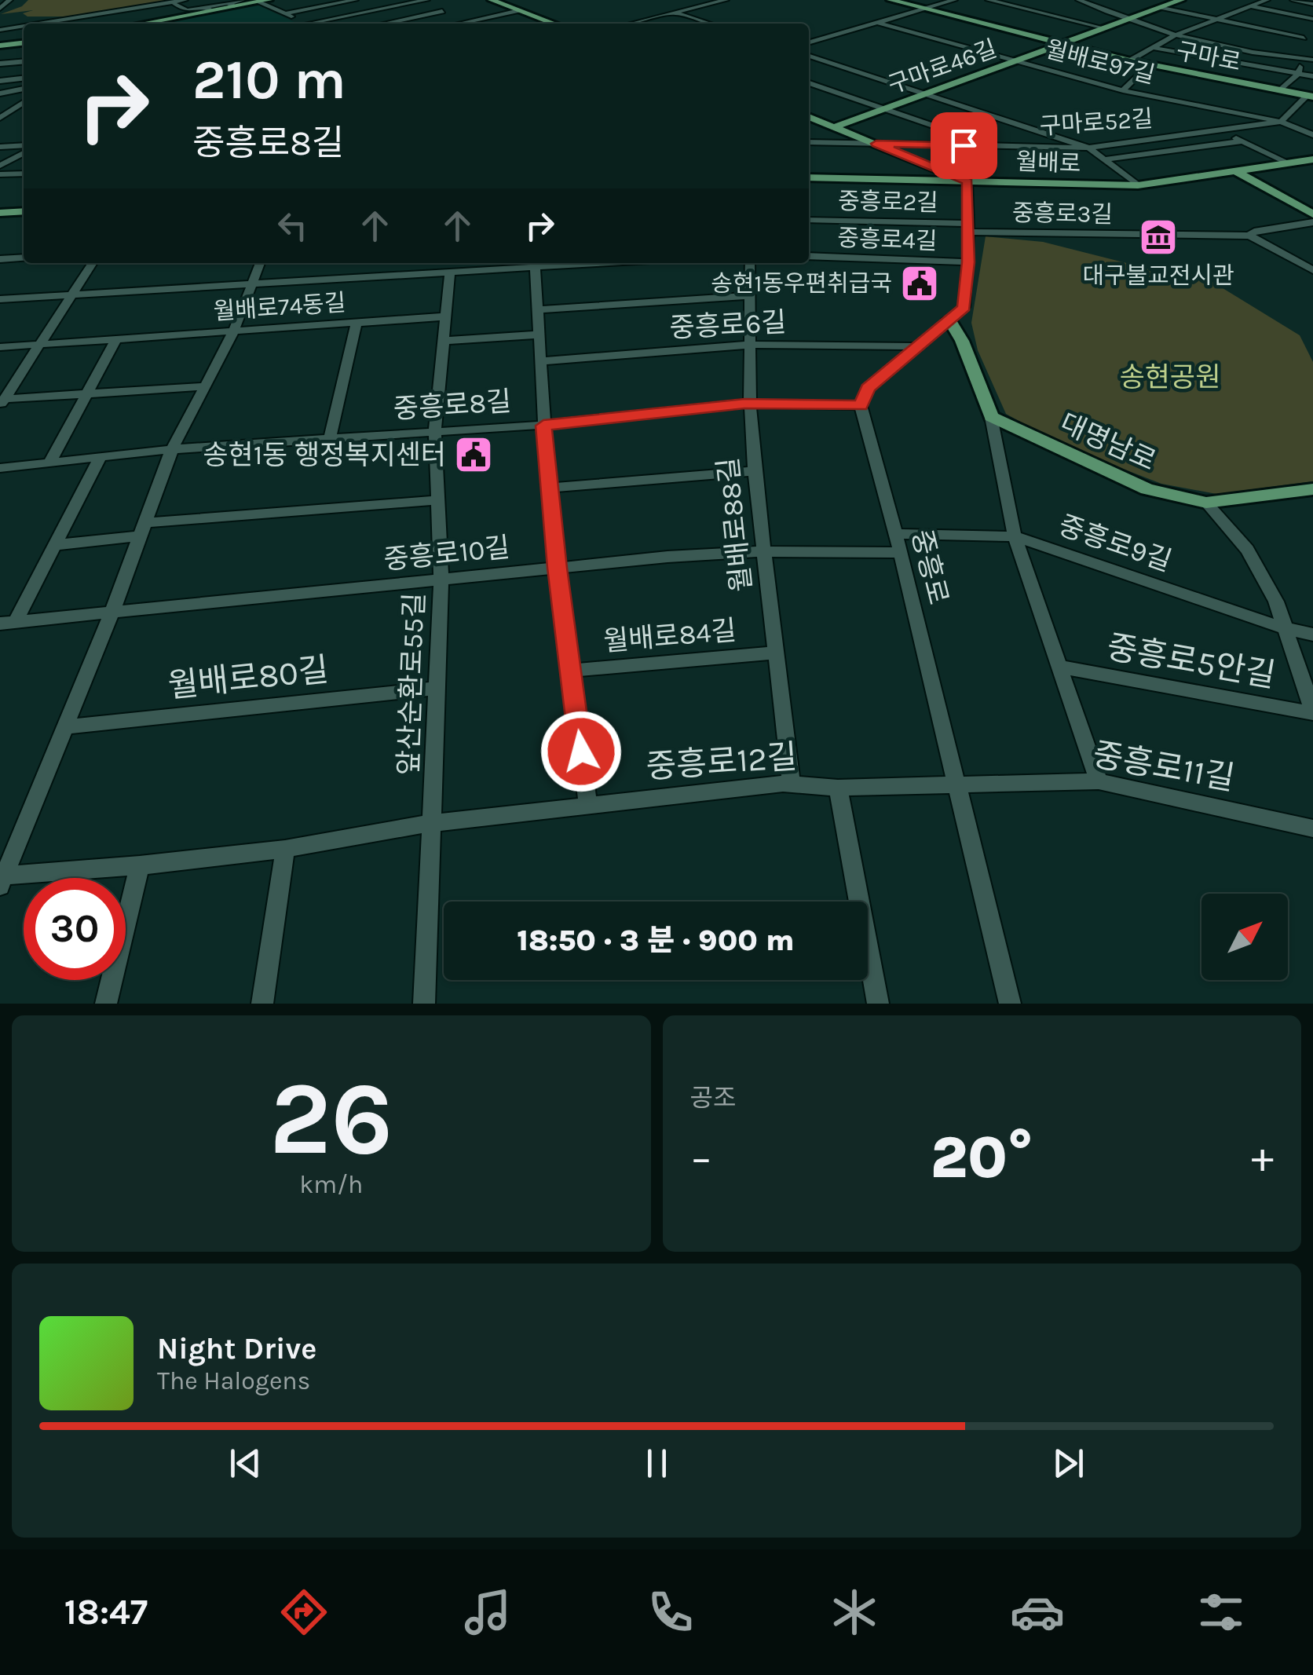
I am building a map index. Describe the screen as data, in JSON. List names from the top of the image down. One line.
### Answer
{"streets":{"main road":["구마로","구마로46길","월배로","대명남로"],"street":["월배로97길","구마로52길","중흥로2길","중흥로3길","중흥로4길","월배로74동길","중흥로6길","중흥로8길","월배로88길","중흥로9길","중흥로10길","중흥로","월배로84길","중흥로5안길","월배로80길","앞산순환로55길","중흥로12길","중흥로11길"]},"crossings":[["구마로","구마로46길"],["월배로97길","구마로46길"],["월배로97길","구마로52길"],["중흥로2길","중흥로3길"],["월배로74동길","앞산순환로55길"],["중흥로6길","월배로88길"],["중흥로6길","월배로84길"],["중흥로8길","월배로88길"],["중흥로8길","중흥로"],["중흥로8길","월배로84길"],["중흥로8길","앞산순환로55길"],["월배로88길","중흥로10길"],["월배로88길","월배로84길"],["월배로88길","중흥로12길"],["중흥로9길","중흥로"],["중흥로10길","중흥로"],["중흥로10길","월배로84길"],["중흥로10길","앞산순환로55길"],["중흥로","중흥로12길"],["중흥로","중흥로11길"],["월배로84길","중흥로12길"],["월배로80길","앞산순환로55길"],["앞산순환로55길","중흥로12길"],["중흥로12길","중흥로11길"]],"parks":["송현공원"],"places":{"museum":["대구불교전시관"],"public building":["송현1동우편취급국","송현1동 행정복지센터"]},"north":"top right","page":{"turn":["210 m","중흥로8길"],"limit":"30","trip":"18:50 · 3 분 · 900 m","tile":[["26","km/h"],"공조"],"heat":["−","20°","+"],"song":["Night Drive","The Halogens"],"tabs":"18:47"}}
